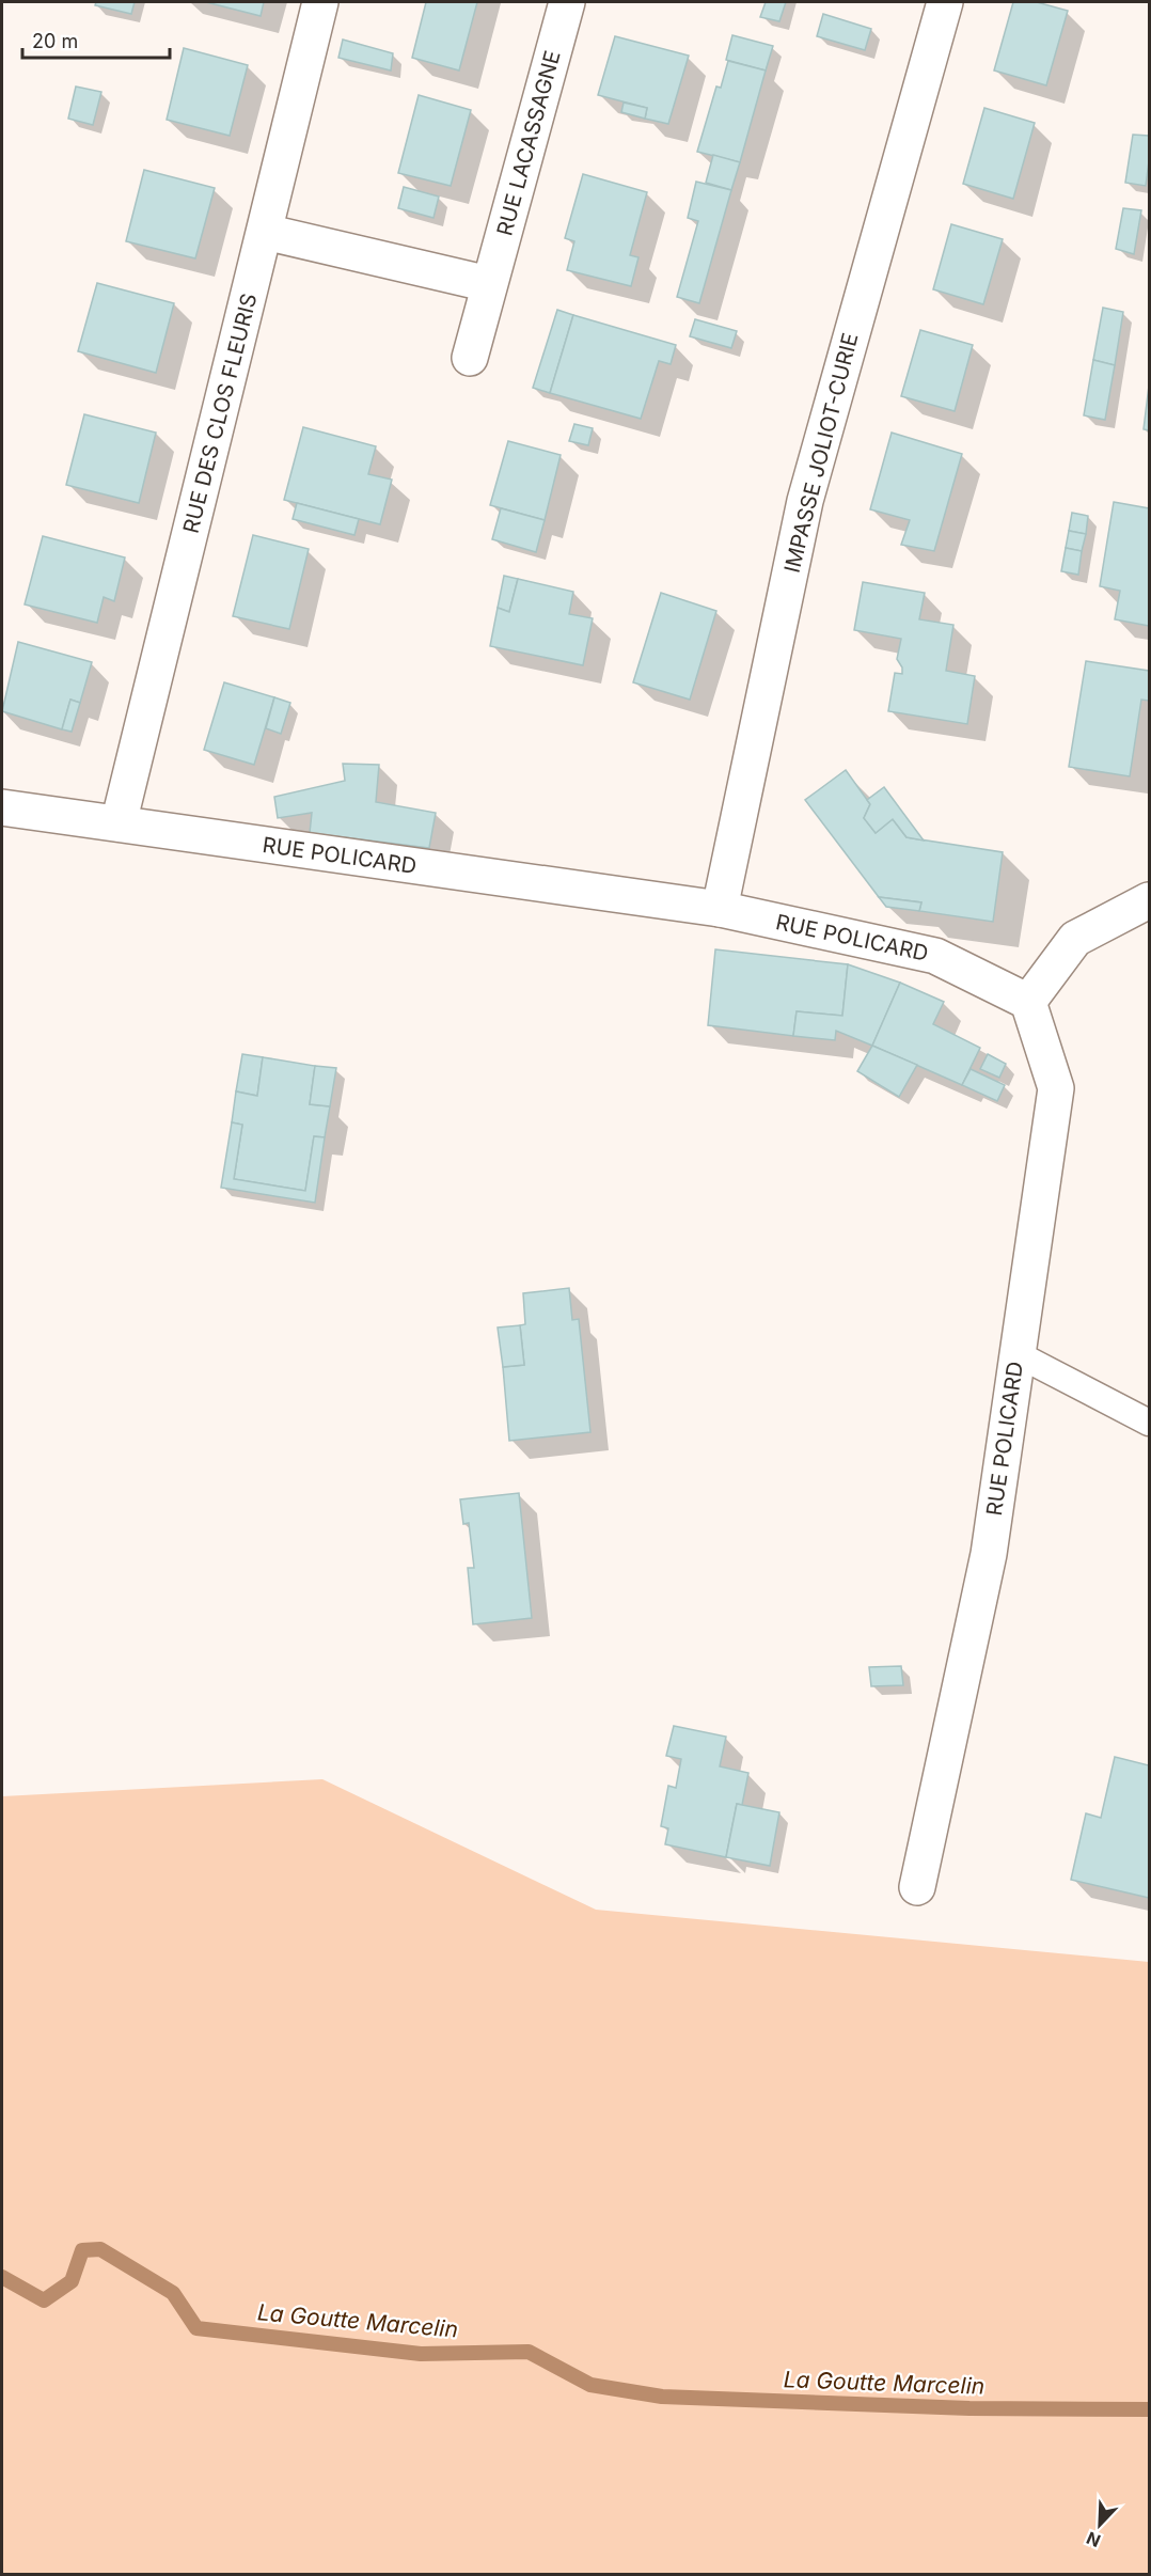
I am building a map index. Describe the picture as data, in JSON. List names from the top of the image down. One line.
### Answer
{"streets":{"street":["RUE LACASSAGNE","RUE DES CLOS FLEURIS","IMPASSE JOLIOT-CURIE","RUE POLICARD"]},"crossings":[["RUE DES CLOS FLEURIS","RUE POLICARD"],["IMPASSE JOLIOT-CURIE","RUE POLICARD"]],"water":["La Goutte Marcelin"],"scale_bar":"20 m","north":"bottom left"}
